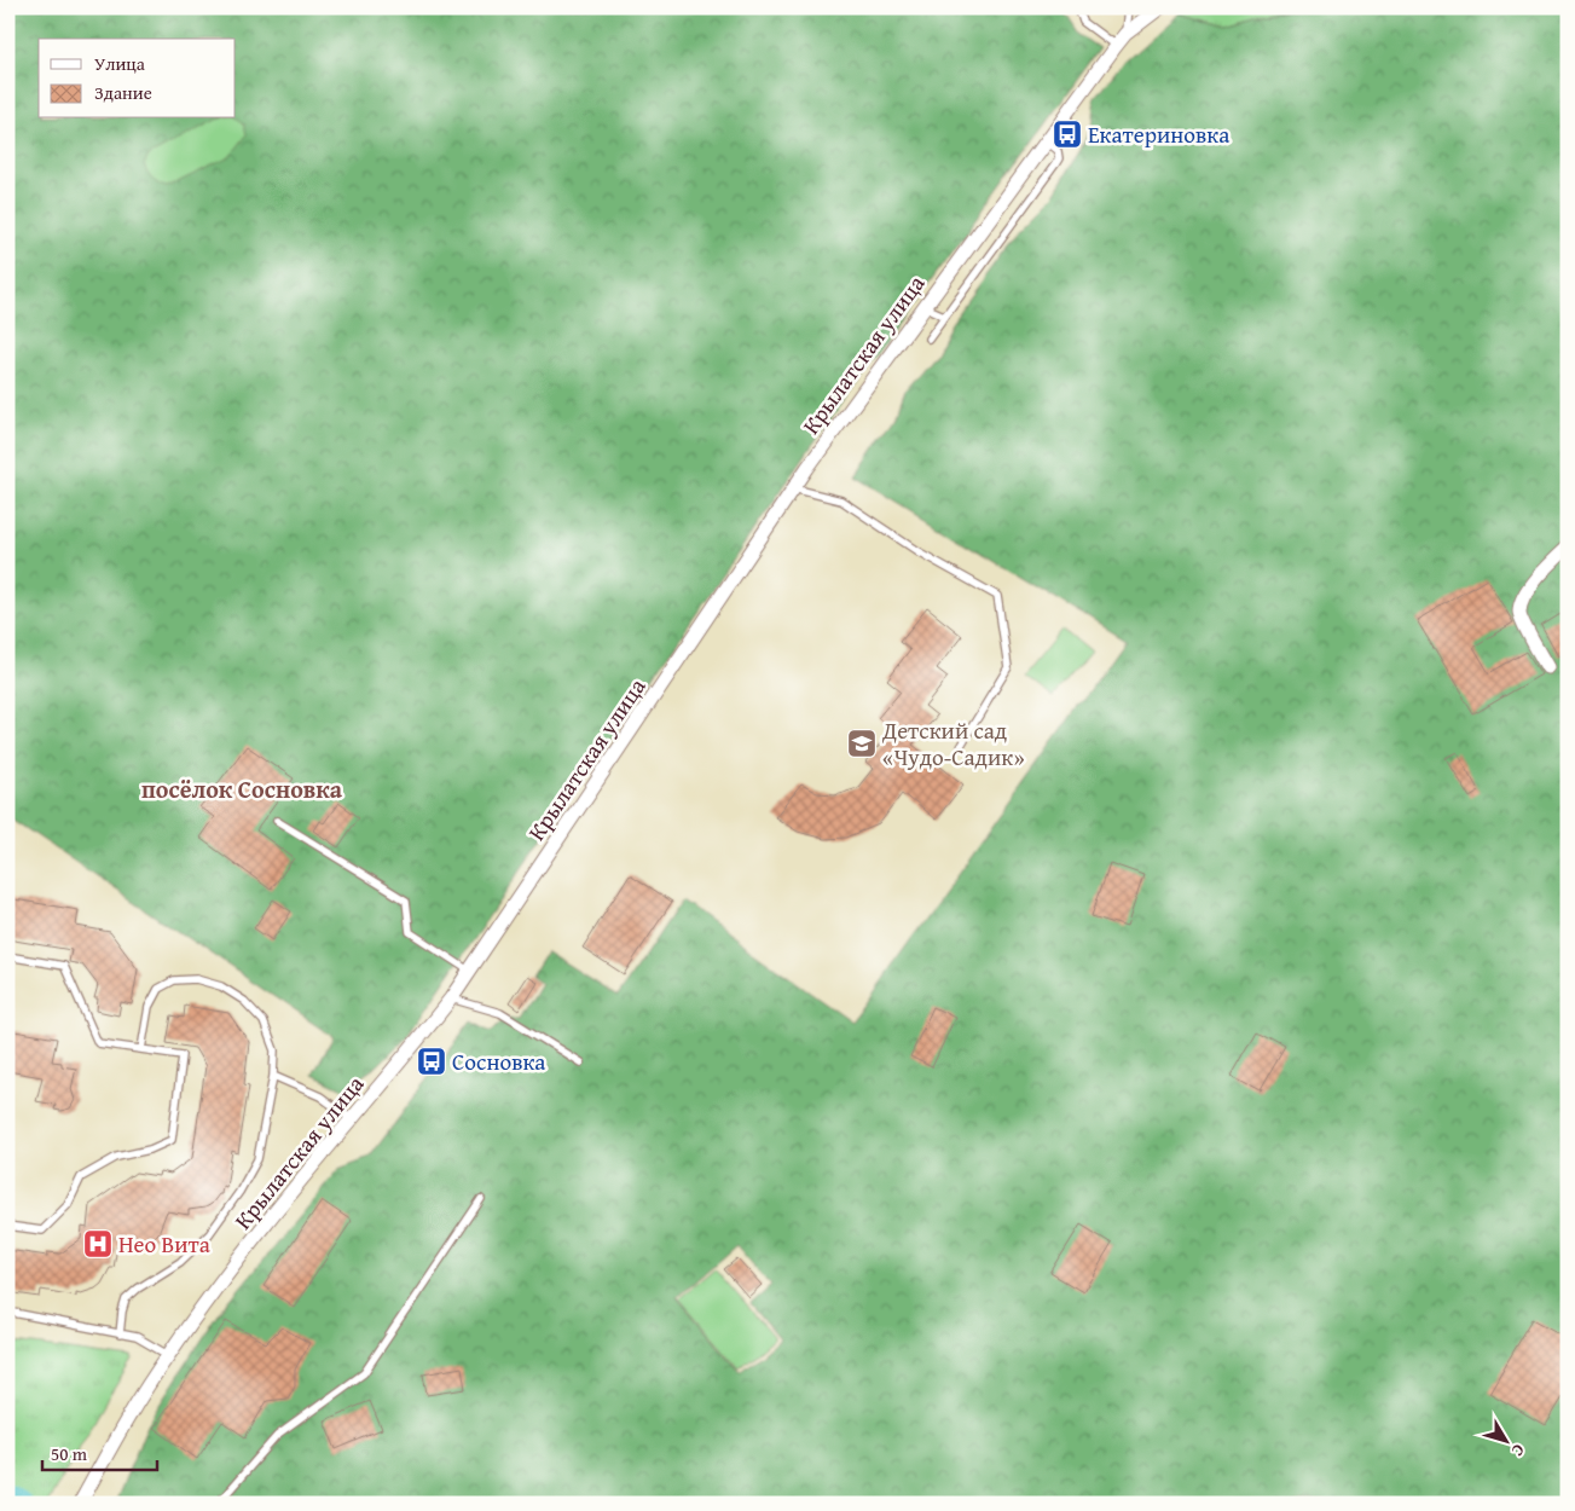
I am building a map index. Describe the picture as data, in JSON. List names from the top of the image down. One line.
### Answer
{"streets":{"street":["Крылатская улица"]},"districts":["посёлок Сосновка"],"places":{"bus stop":["Екатериновка","Сосновка"],"school or university":["Детский сад «Чудо-Садик»"],"hospital":["Нео Вита"]},"legend":["Улица","Здание"],"scale_bar":"50 m","north":"bottom right"}
